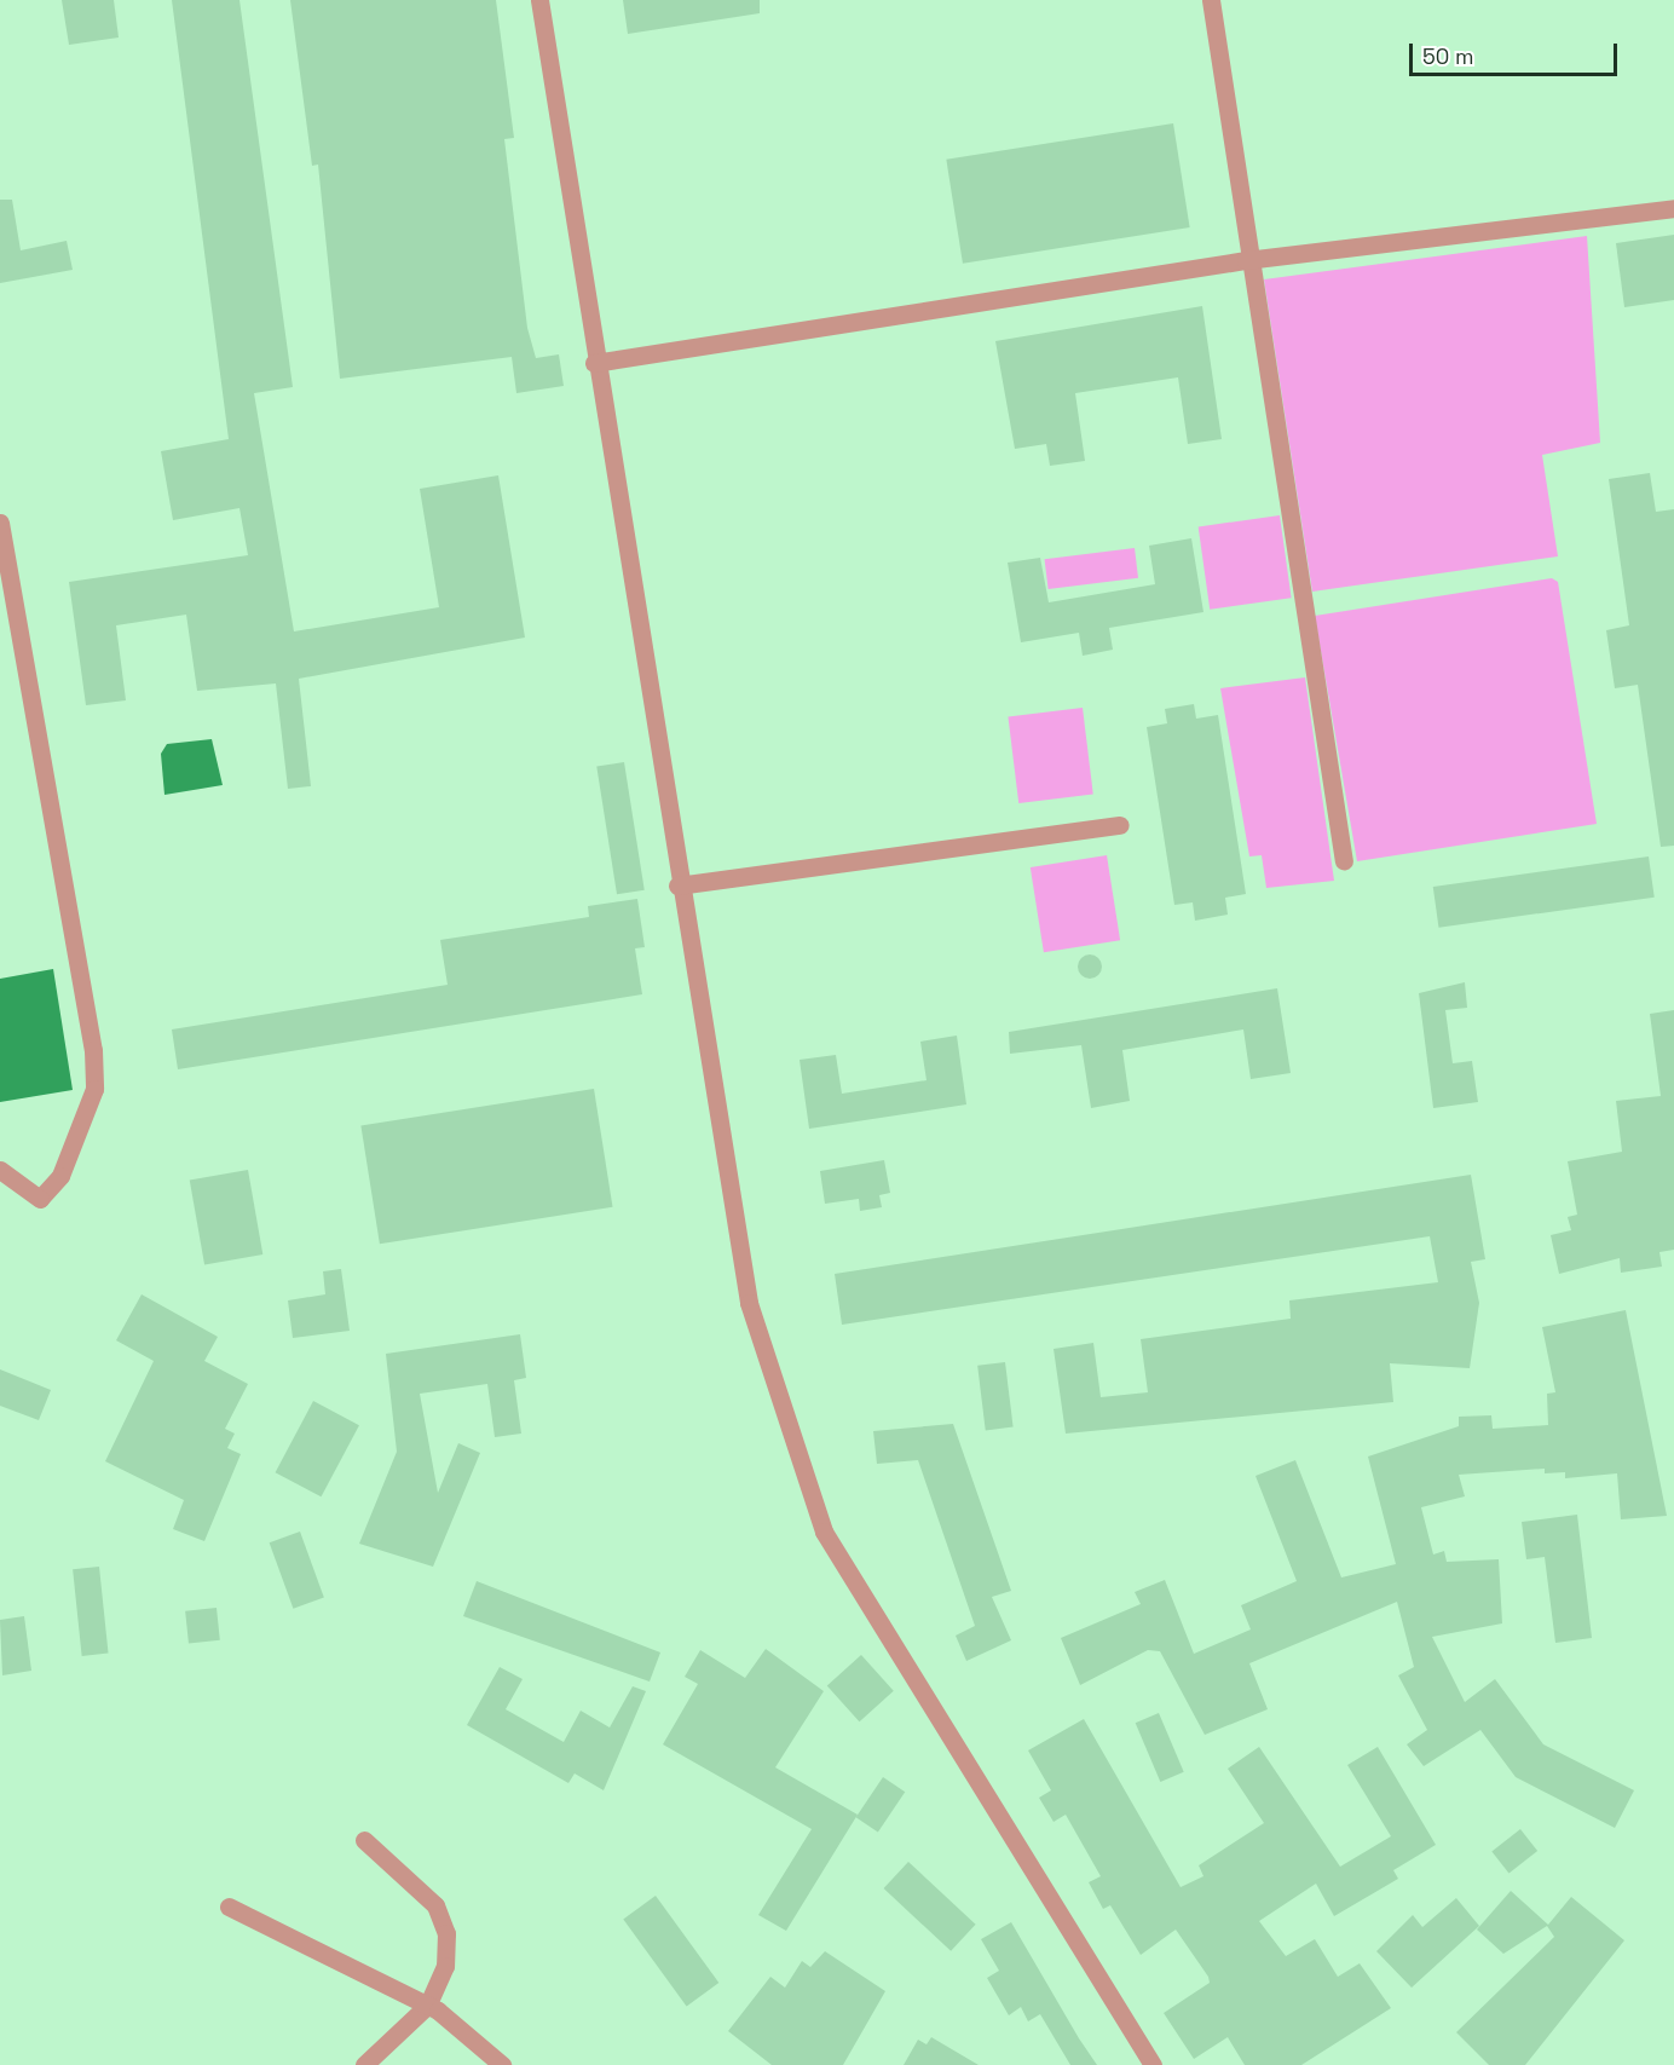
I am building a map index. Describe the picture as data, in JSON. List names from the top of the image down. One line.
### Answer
{"scale_bar":"50 m"}
